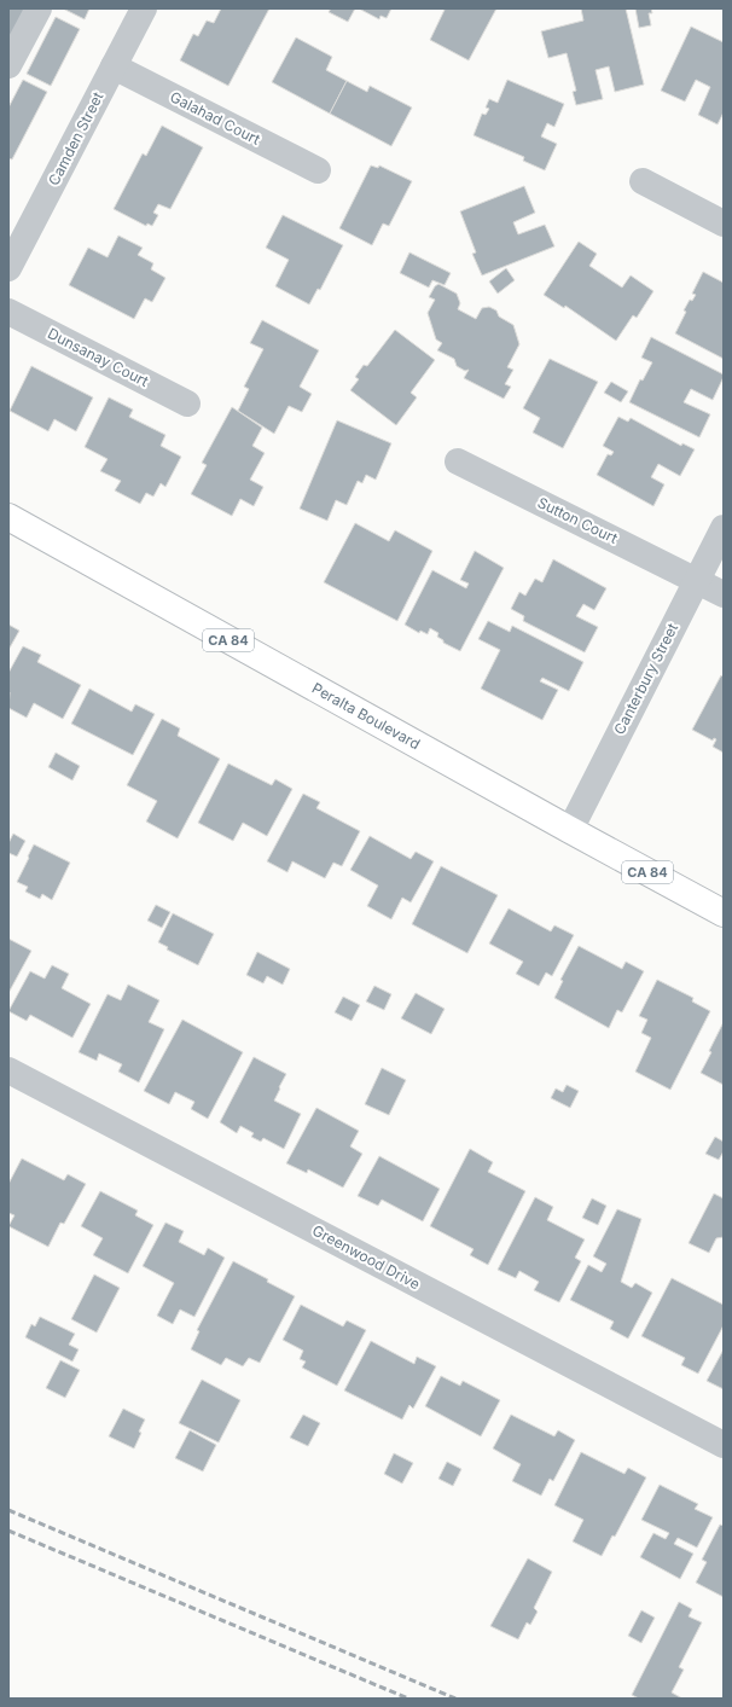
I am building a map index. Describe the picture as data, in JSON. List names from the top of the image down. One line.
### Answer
{"streets":{"main road":["CA 84","Peralta Boulevard"],"street":["Galahad Court","Camden Street","Dunsanay Court","Sutton Court","Canterbury Street","Greenwood Drive"]},"crossings":[["Galahad Court","Camden Street"],["Sutton Court","Canterbury Street"],["Canterbury Street","Peralta Boulevard"]]}
